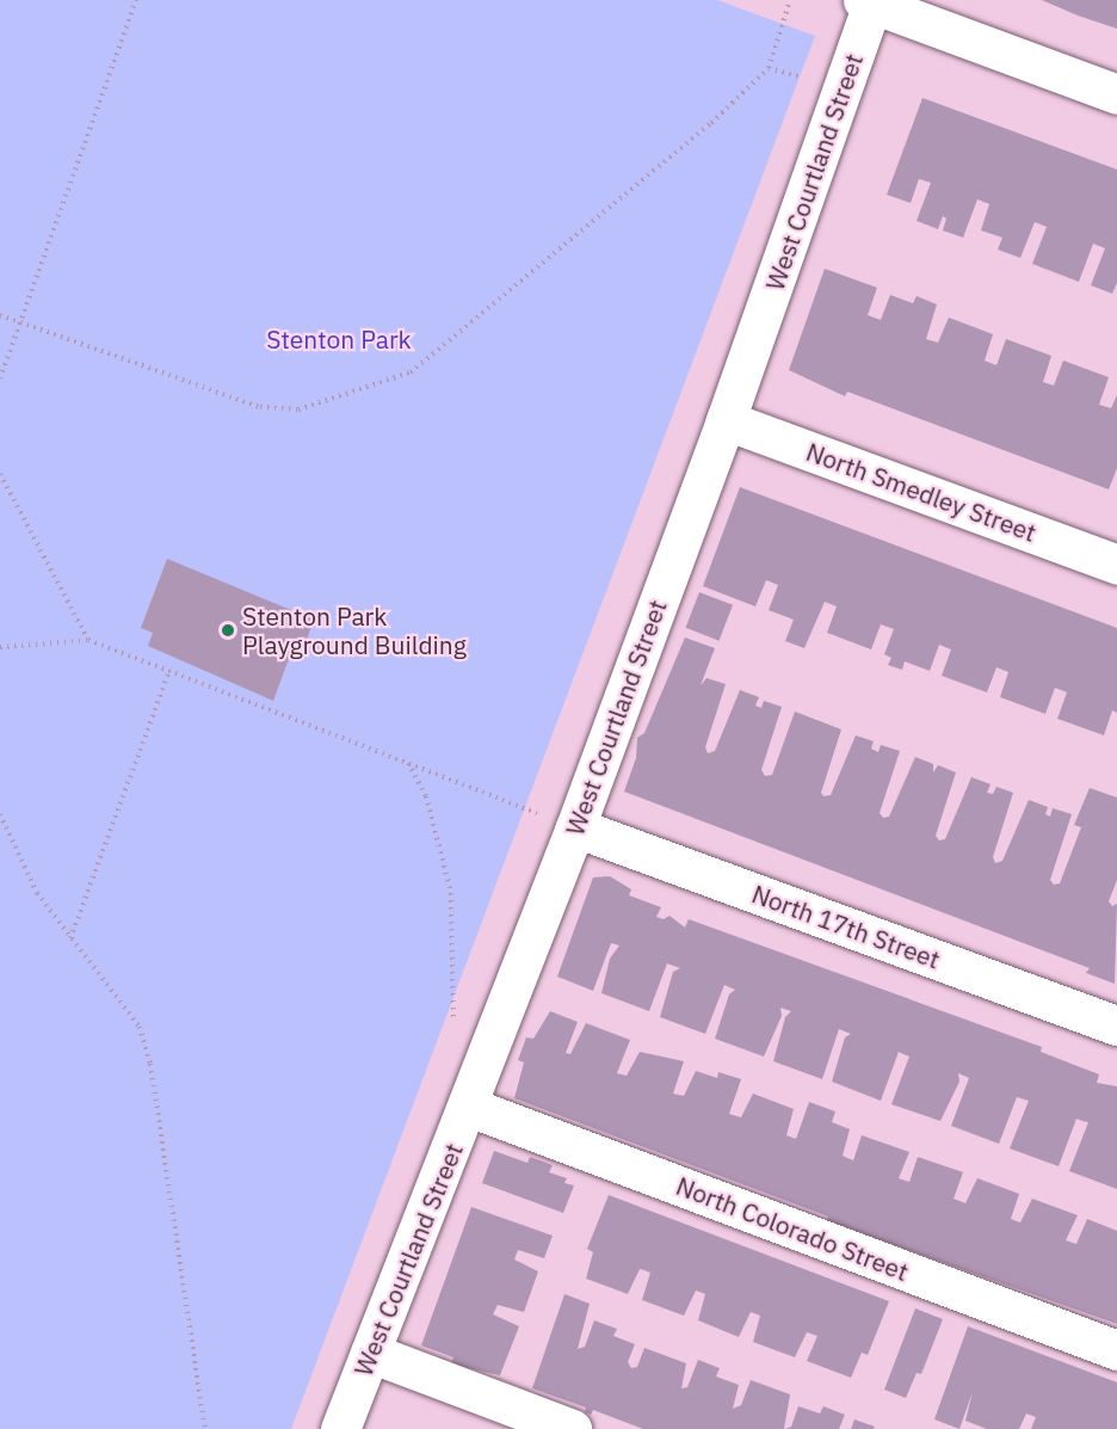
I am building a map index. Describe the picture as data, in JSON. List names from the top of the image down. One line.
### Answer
{"streets":{"street":["West Courtland Street","North Smedley Street","North 17th Street","North Colorado Street"]},"crossings":[["West Courtland Street","North Smedley Street"],["West Courtland Street","North 17th Street"],["West Courtland Street","North Colorado Street"]],"parks":["Stenton Park"],"places":["Stenton Park Playground Building"]}
